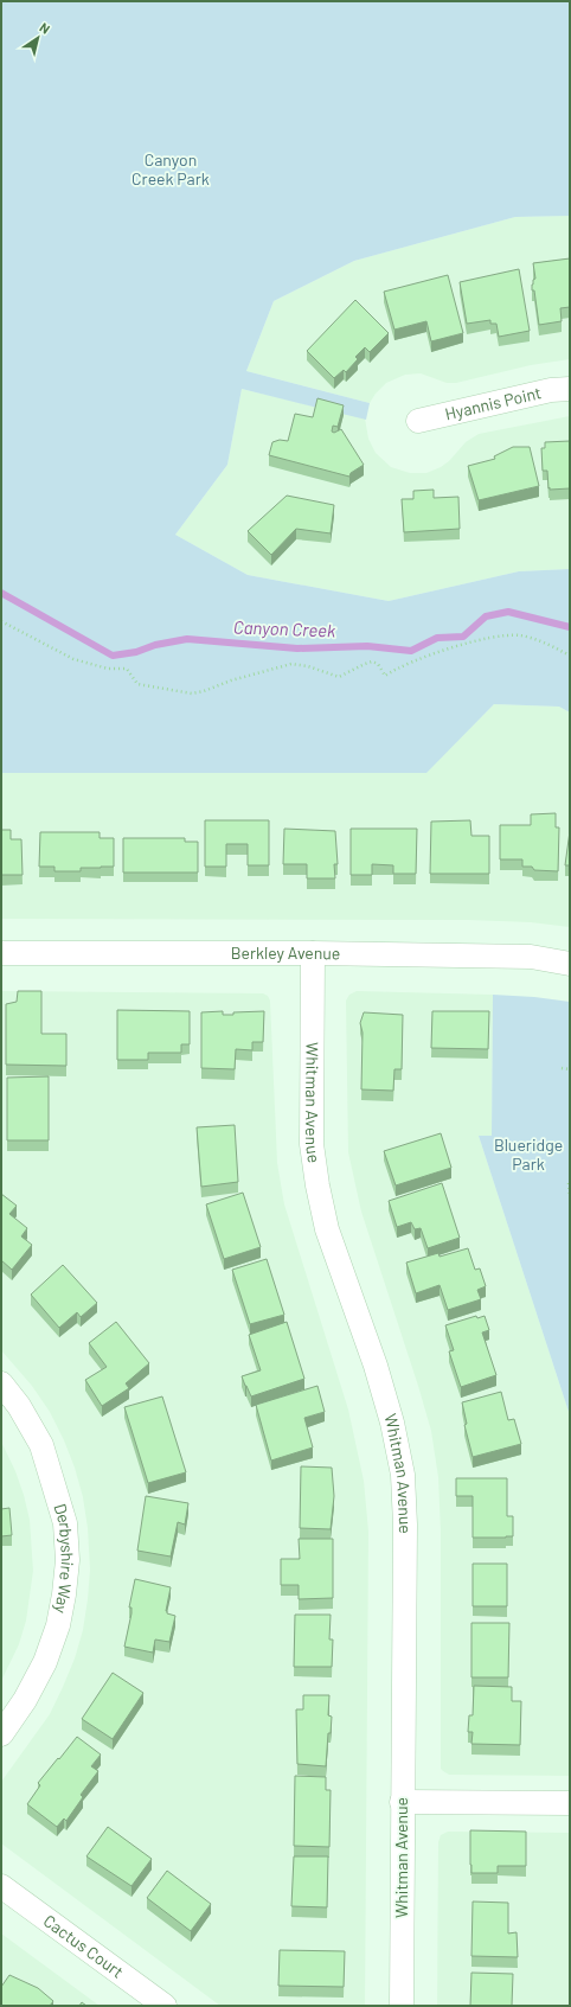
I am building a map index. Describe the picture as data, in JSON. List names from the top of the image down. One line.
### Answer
{"streets":{"street":["Hyannis Point","Berkley Avenue","Whitman Avenue","Derbyshire Way","Cactus Court"]},"crossings":[["Berkley Avenue","Whitman Avenue"]],"water":["Canyon Creek"],"parks":["Canyon Creek Park","Blueridge Park"],"north":"top right"}
